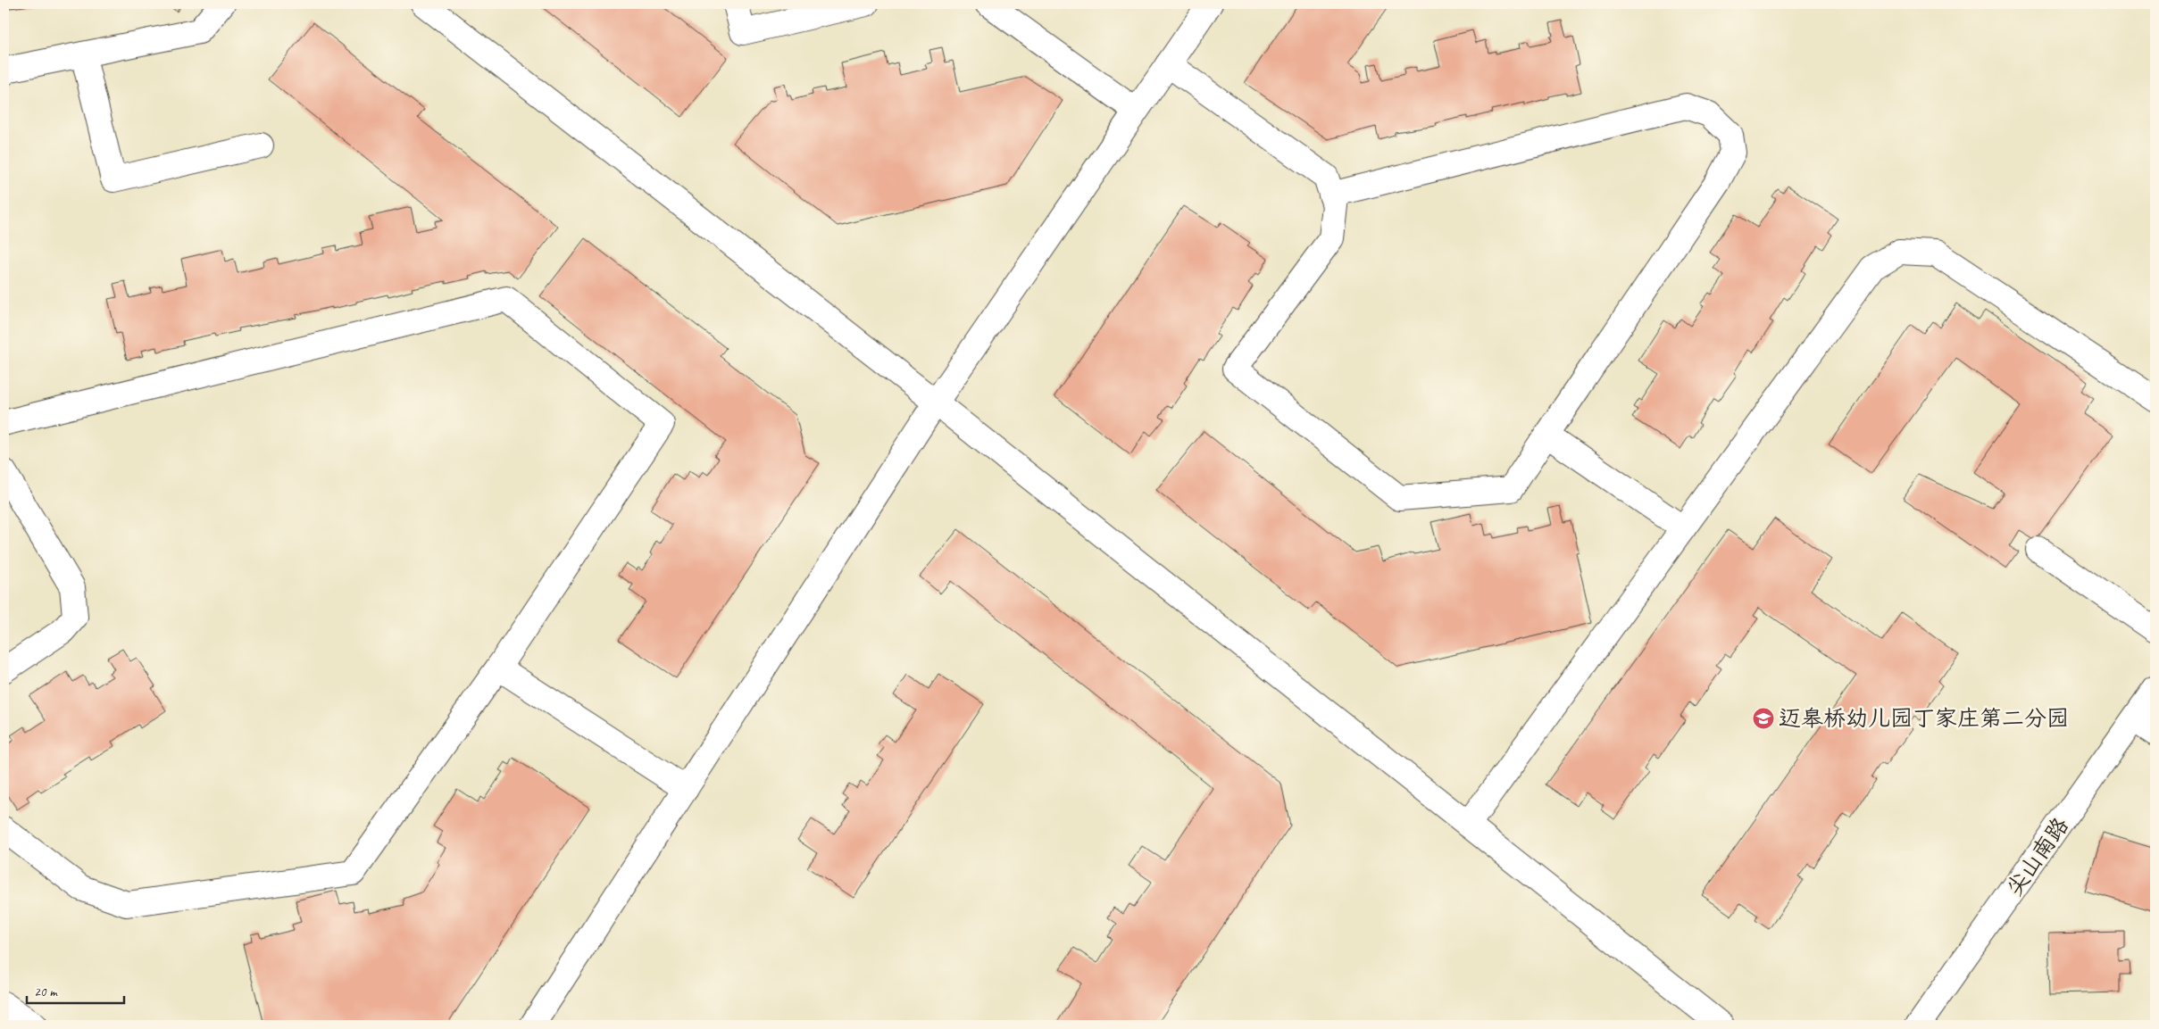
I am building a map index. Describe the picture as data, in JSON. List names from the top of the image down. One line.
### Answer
{"streets":{"street":["尖山南路"]},"places":{"school or university":["迈皋桥幼儿园丁家庄第二分园"]},"scale_bar":"20 m"}
